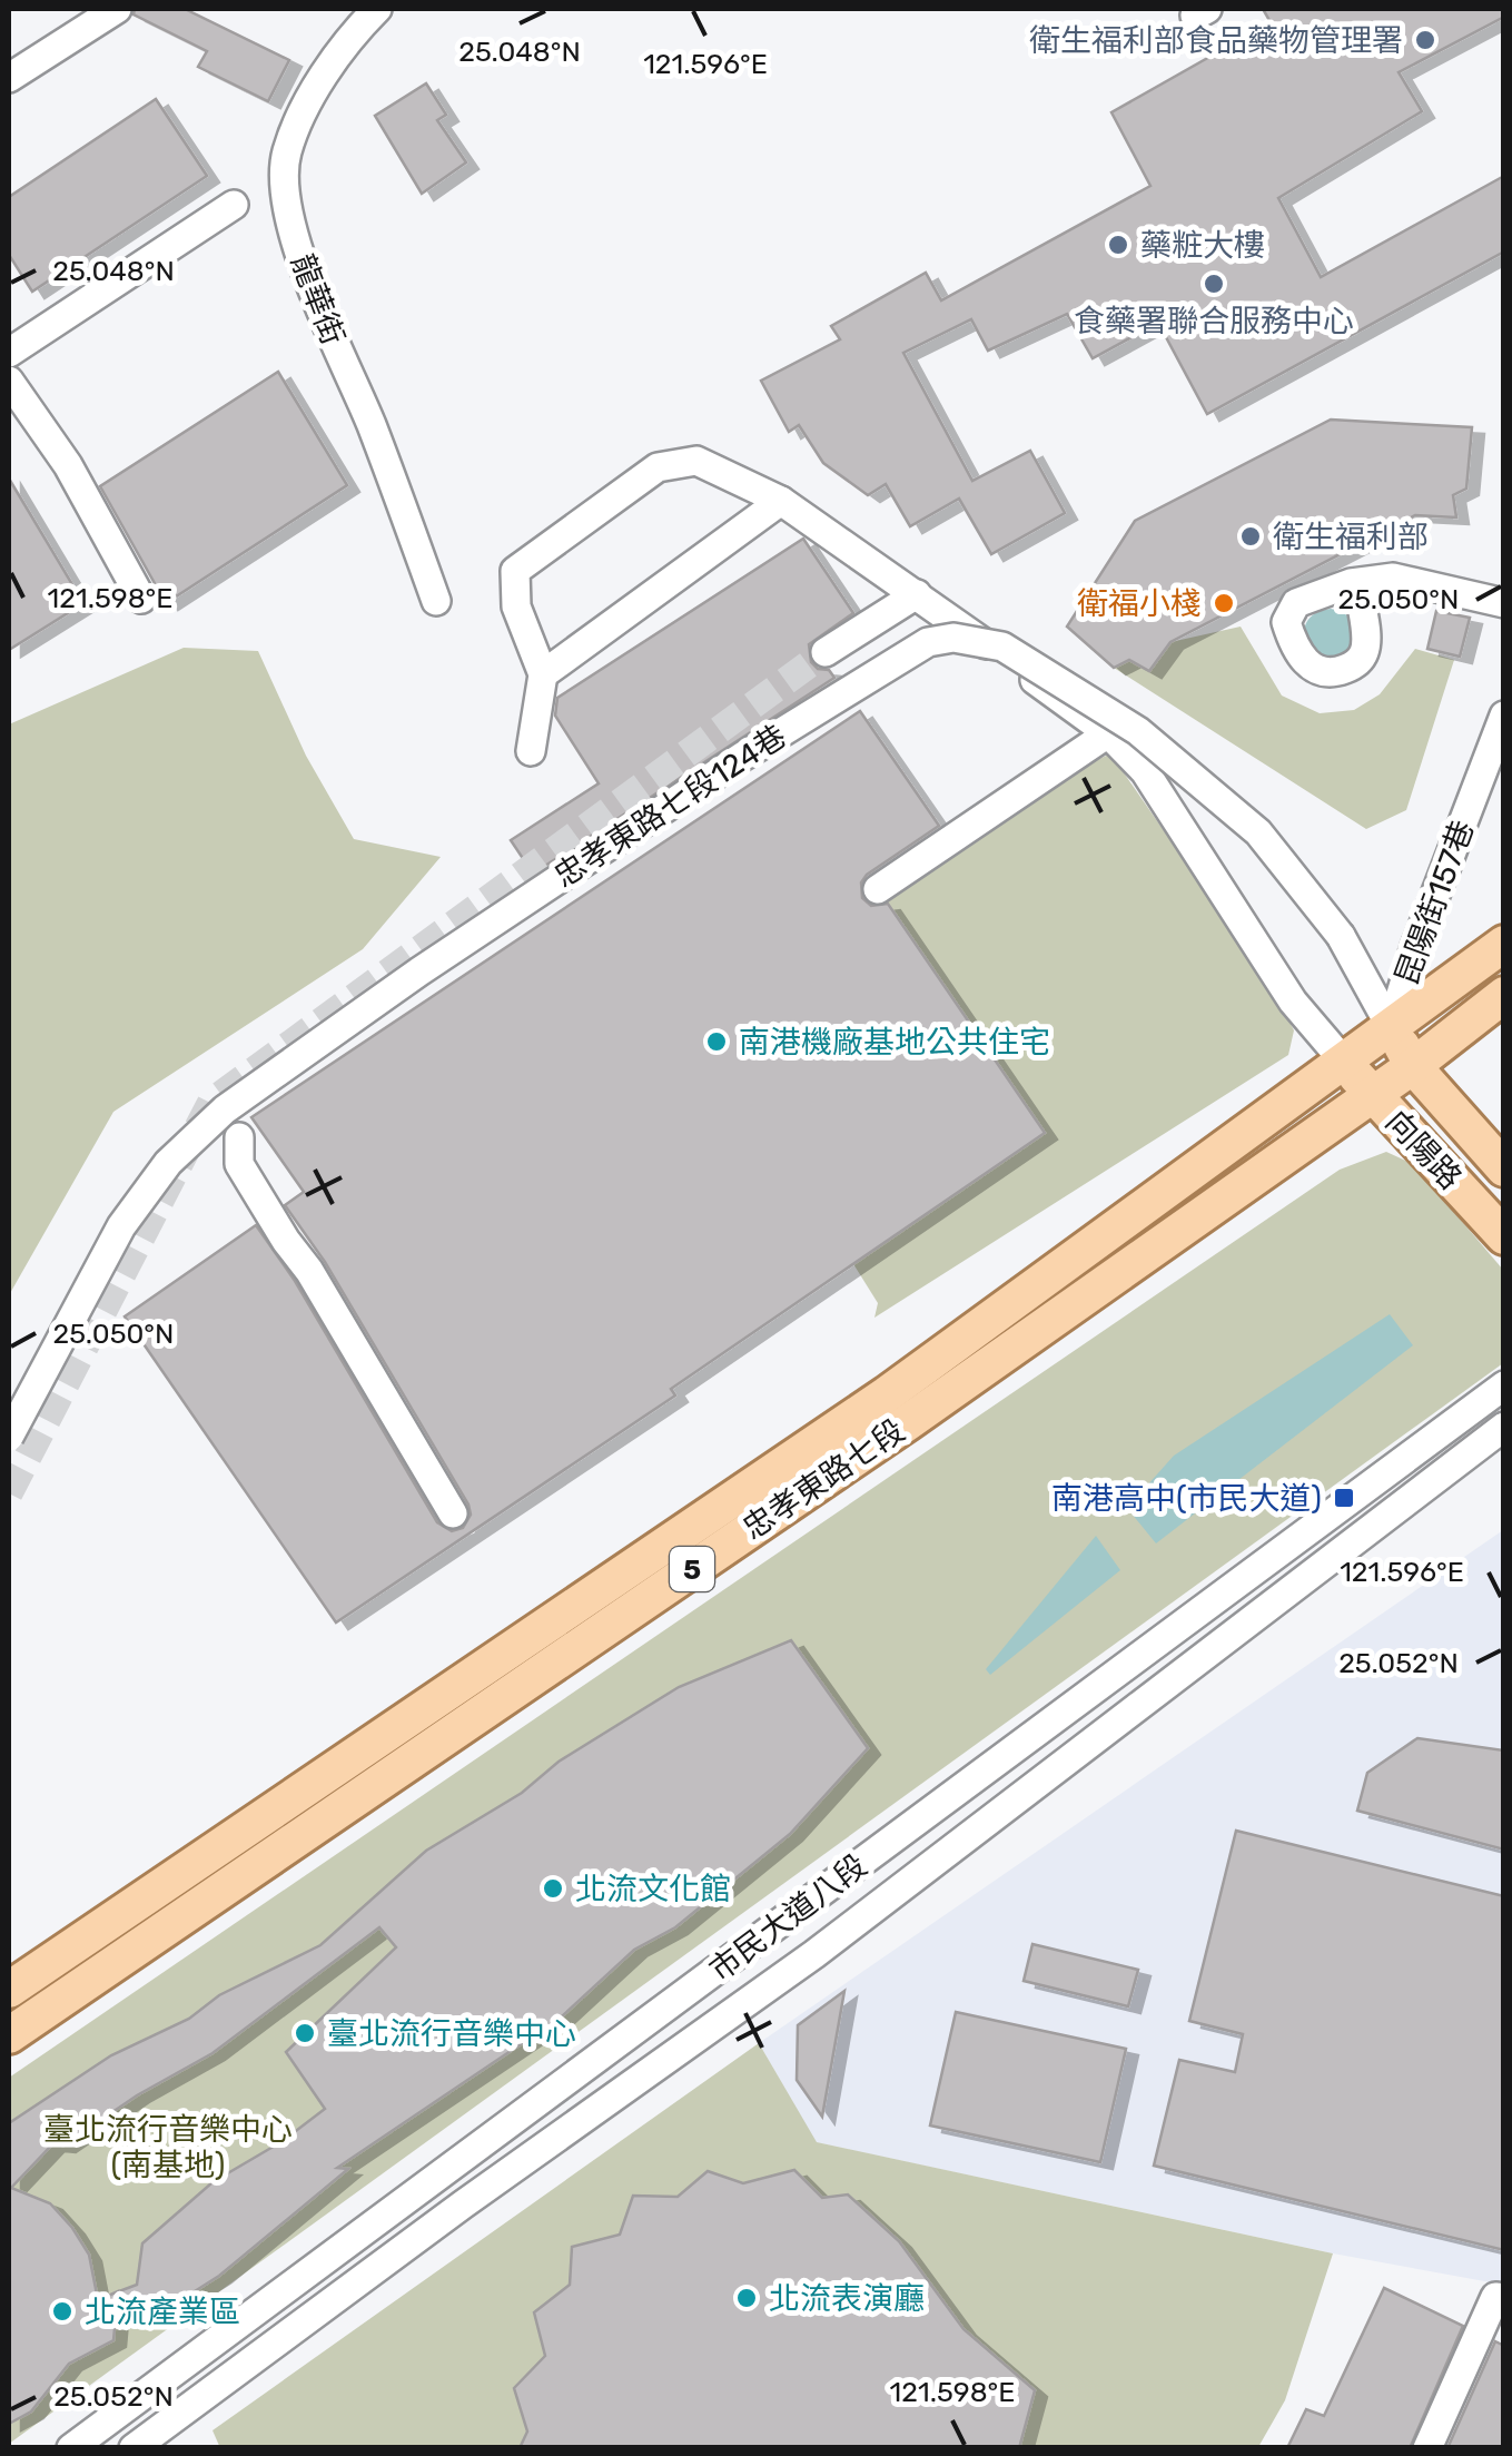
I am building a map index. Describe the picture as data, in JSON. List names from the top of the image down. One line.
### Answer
{"streets":{"main road":["向陽路","忠孝東路七段","5"],"street":["龍華街","忠孝東路七段124巷","昆陽街157巷","市民大道八段"]},"crossings":[["忠孝東路七段124巷","昆陽街157巷"],["忠孝東路七段124巷","向陽路"],["忠孝東路七段124巷","5"],["昆陽街157巷","向陽路"],["昆陽街157巷","5"],["向陽路","忠孝東路七段"],["向陽路","5"],["忠孝東路七段","5"]],"parks":["臺北流行音樂中心 (南基地)"],"places":{"other":["衛生福利部食品藥物管理署","藥粧大樓","食藥署聯合服務中心","衛生福利部","衛福小棧","南港機廠基地公共住宅","北流文化館","臺北流行音樂中心","北流表演廳","北流產業區"],"transit":["南港高中(市民大道)"]},"coordinates":["25.048°N","121.596°E","121.598°E","25.050°N","25.052°N"]}
